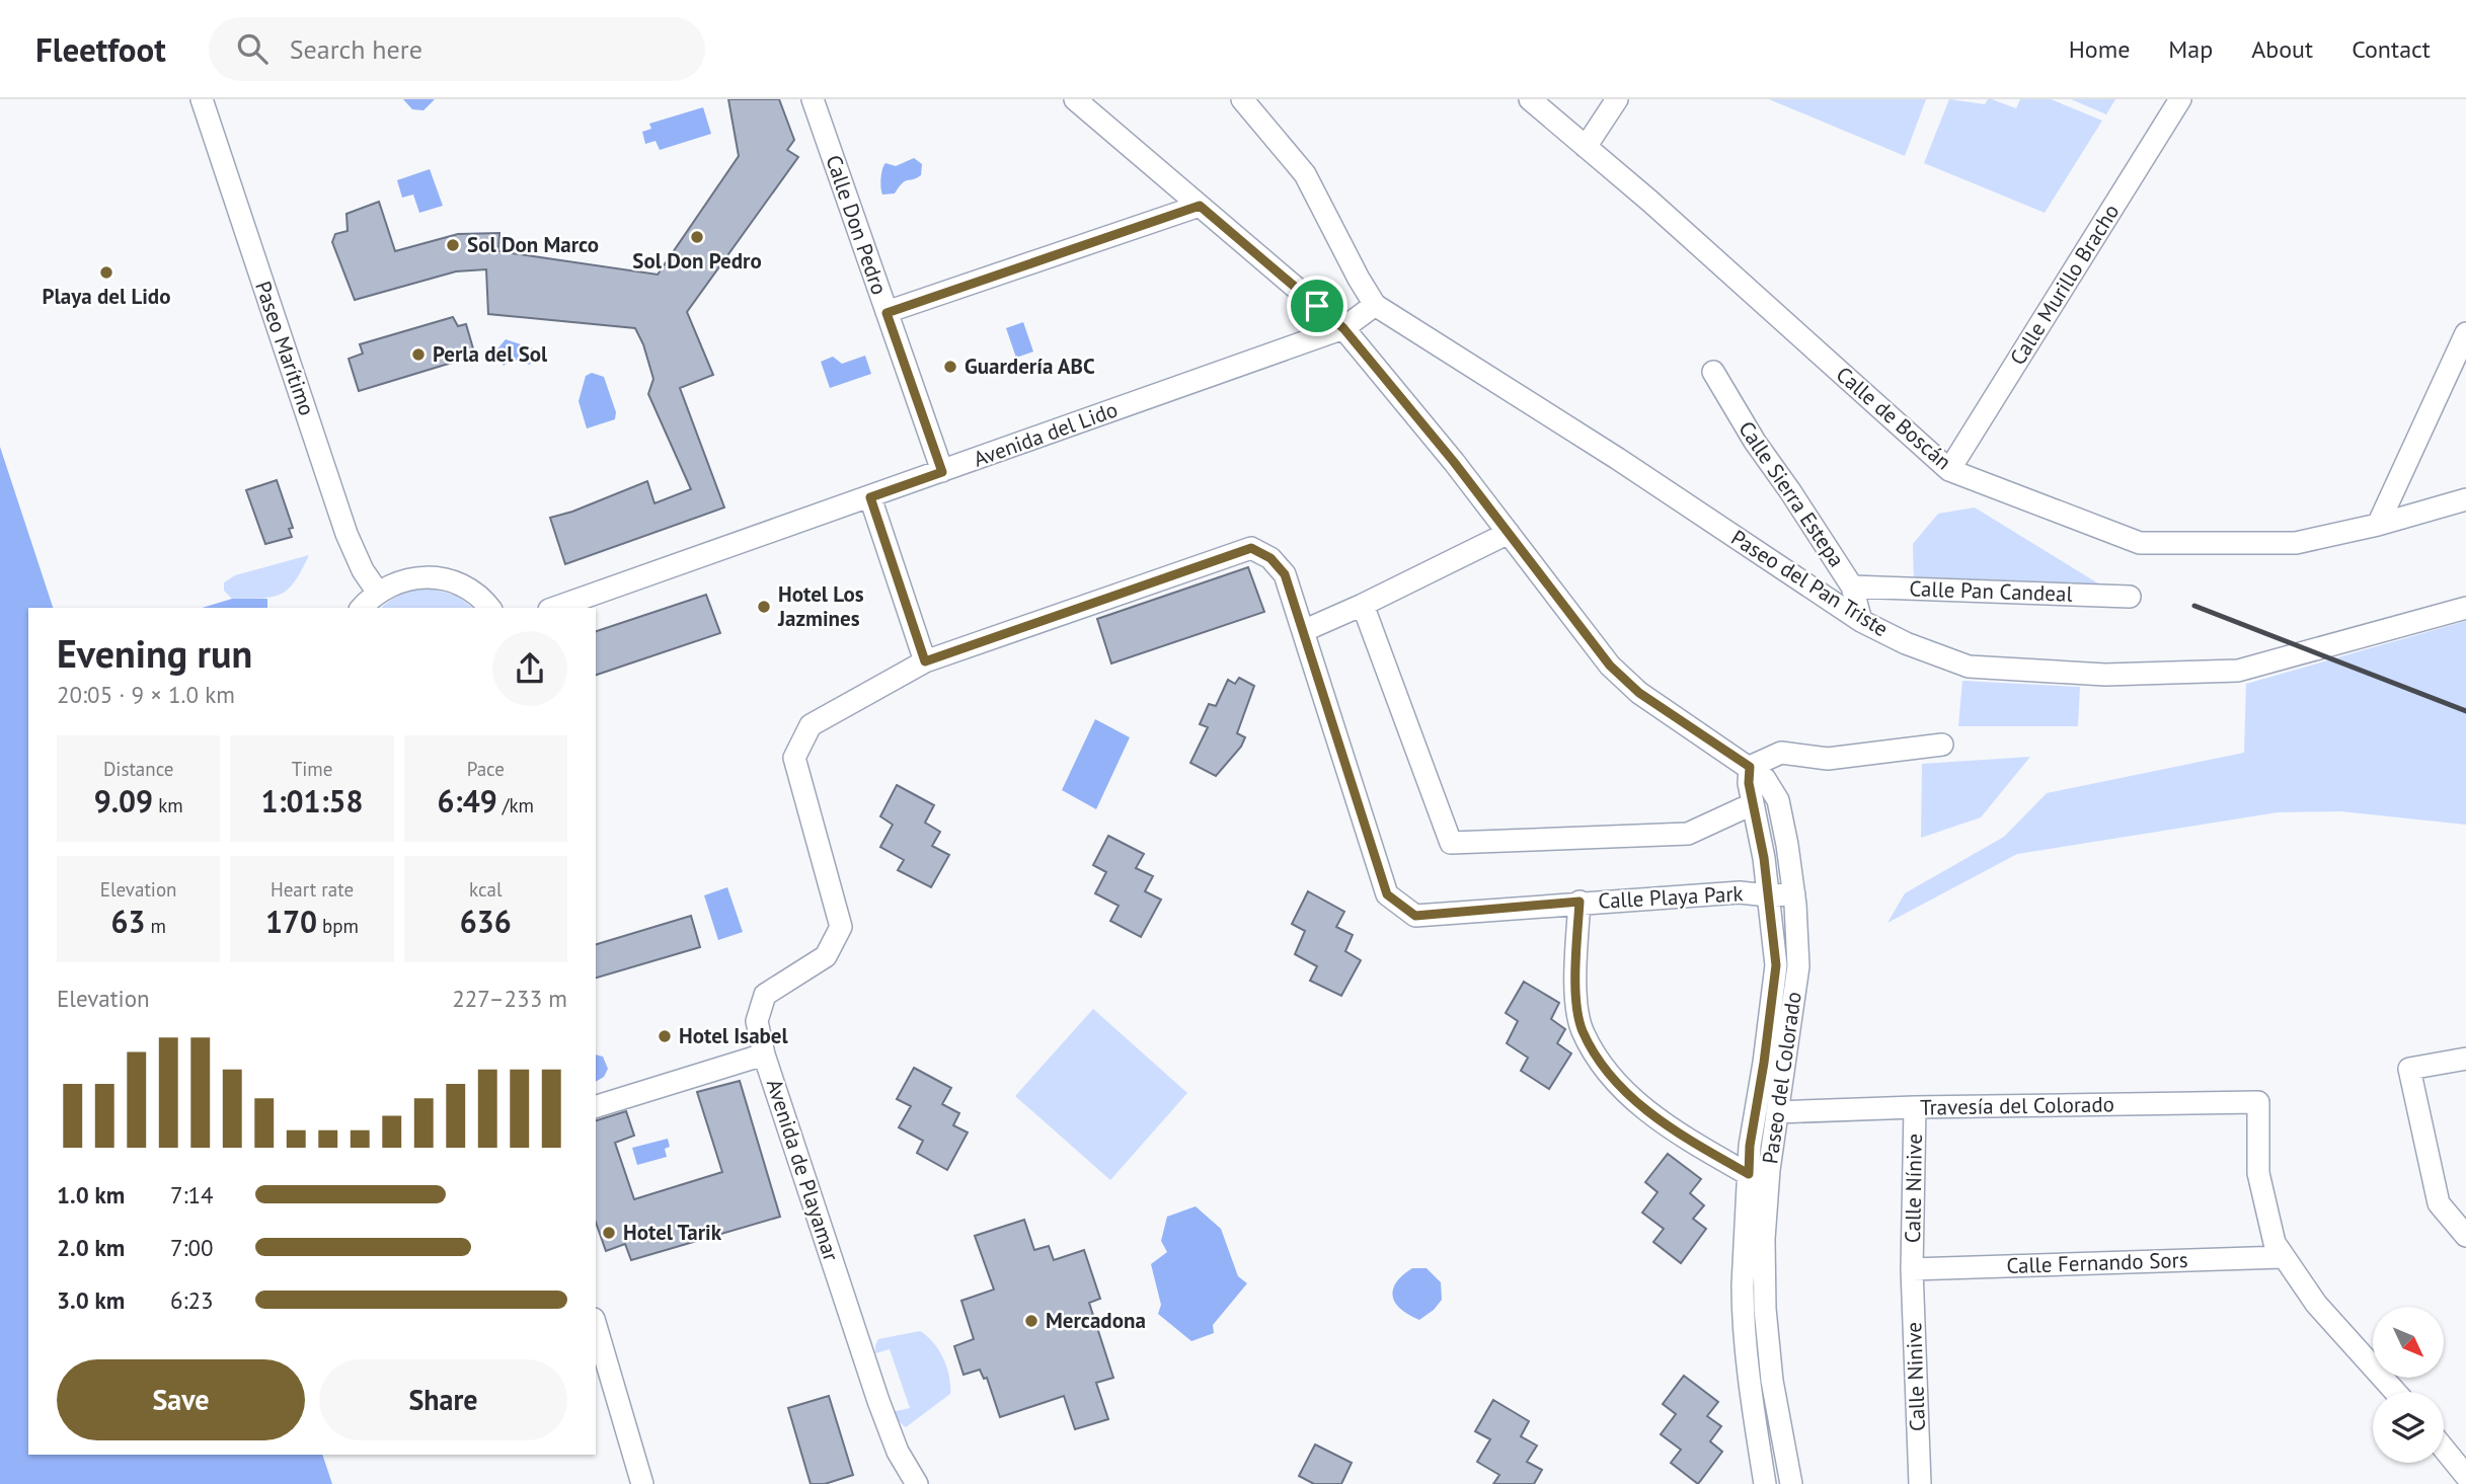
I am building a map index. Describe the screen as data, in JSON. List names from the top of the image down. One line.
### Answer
{"streets":{"street":["Calle Don Pedro","Calle Murillo Bracho","Paseo Marítimo","Calle de Boscán","Avenida del Lido","Calle Sierra Estepa","Paseo del Pan Triste","Calle Pan Candeal","Calle Playa Park","Paseo del Colorado","Travesía del Colorado","Avenida de Playamar","Calle Nínive","Calle Fernando Sors","Calle Ninive"]},"crossings":[["Calle Don Pedro","Avenida del Lido"],["Calle Murillo Bracho","Calle de Boscán"],["Avenida del Lido","Paseo del Pan Triste"],["Calle Sierra Estepa","Paseo del Pan Triste"],["Calle Sierra Estepa","Calle Pan Candeal"],["Calle Playa Park","Paseo del Colorado"],["Calle Playa Park","Avenida de Playamar"],["Paseo del Colorado","Travesía del Colorado"],["Travesía del Colorado","Calle Nínive"],["Travesía del Colorado","Calle Fernando Sors"],["Calle Nínive","Calle Fernando Sors"],["Calle Nínive","Calle Ninive"],["Calle Fernando Sors","Calle Ninive"]],"places":["Sol Don Pedro","Sol Don Marco","Playa del Lido","Perla del Sol","Guardería ABC","Hotel Los Jazmines","Hotel Isabel","Hotel Tarik","Mercadona"],"north":"bottom right","page":{"header":"Fleetfoot","search":"Search here","nav":["Home","Map","About","Contact"],"heading":["Evening run","20:05 · 9 × 1.0 km"],"stats":[["Distance","9.09 km"],["Time","1:01:58"],["Pace","6:49 /km"],["Elevation","63 m"],["Heart rate","170 bpm"],["kcal","636"]],"chart":["Elevation","227–233 m"],"list":[{"name":"1.0 km","note":"7:14"},{"name":"2.0 km","note":"7:00"},{"name":"3.0 km","note":"6:23"}],"buttons":["Save","Share"]}}
